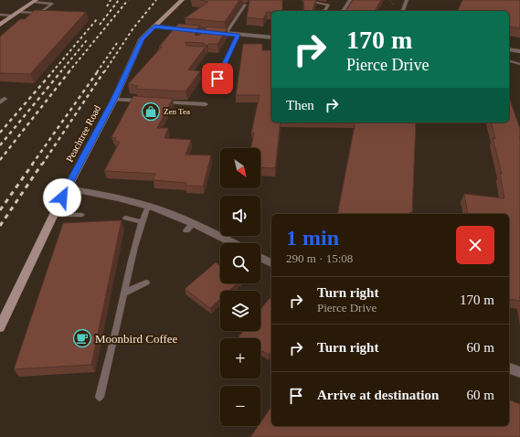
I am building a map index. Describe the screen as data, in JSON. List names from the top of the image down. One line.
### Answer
{"streets":{"street":["Peachtree Road"]},"places":{"shop":["Zen Tea"],"cafe":["Moonbird Coffee"]},"north":"bottom right","page":{"turn":["170 m","Pierce Drive"],"then":"Then","map_buttons":["+","−"],"heading":["1 min","290 m · 15:08"],"list":[{"name":"Turn right","note":"Pierce Drive","value":"170 m"},{"name":"Turn right","value":"60 m"},{"name":"Arrive at destination","value":"60 m"}]}}
